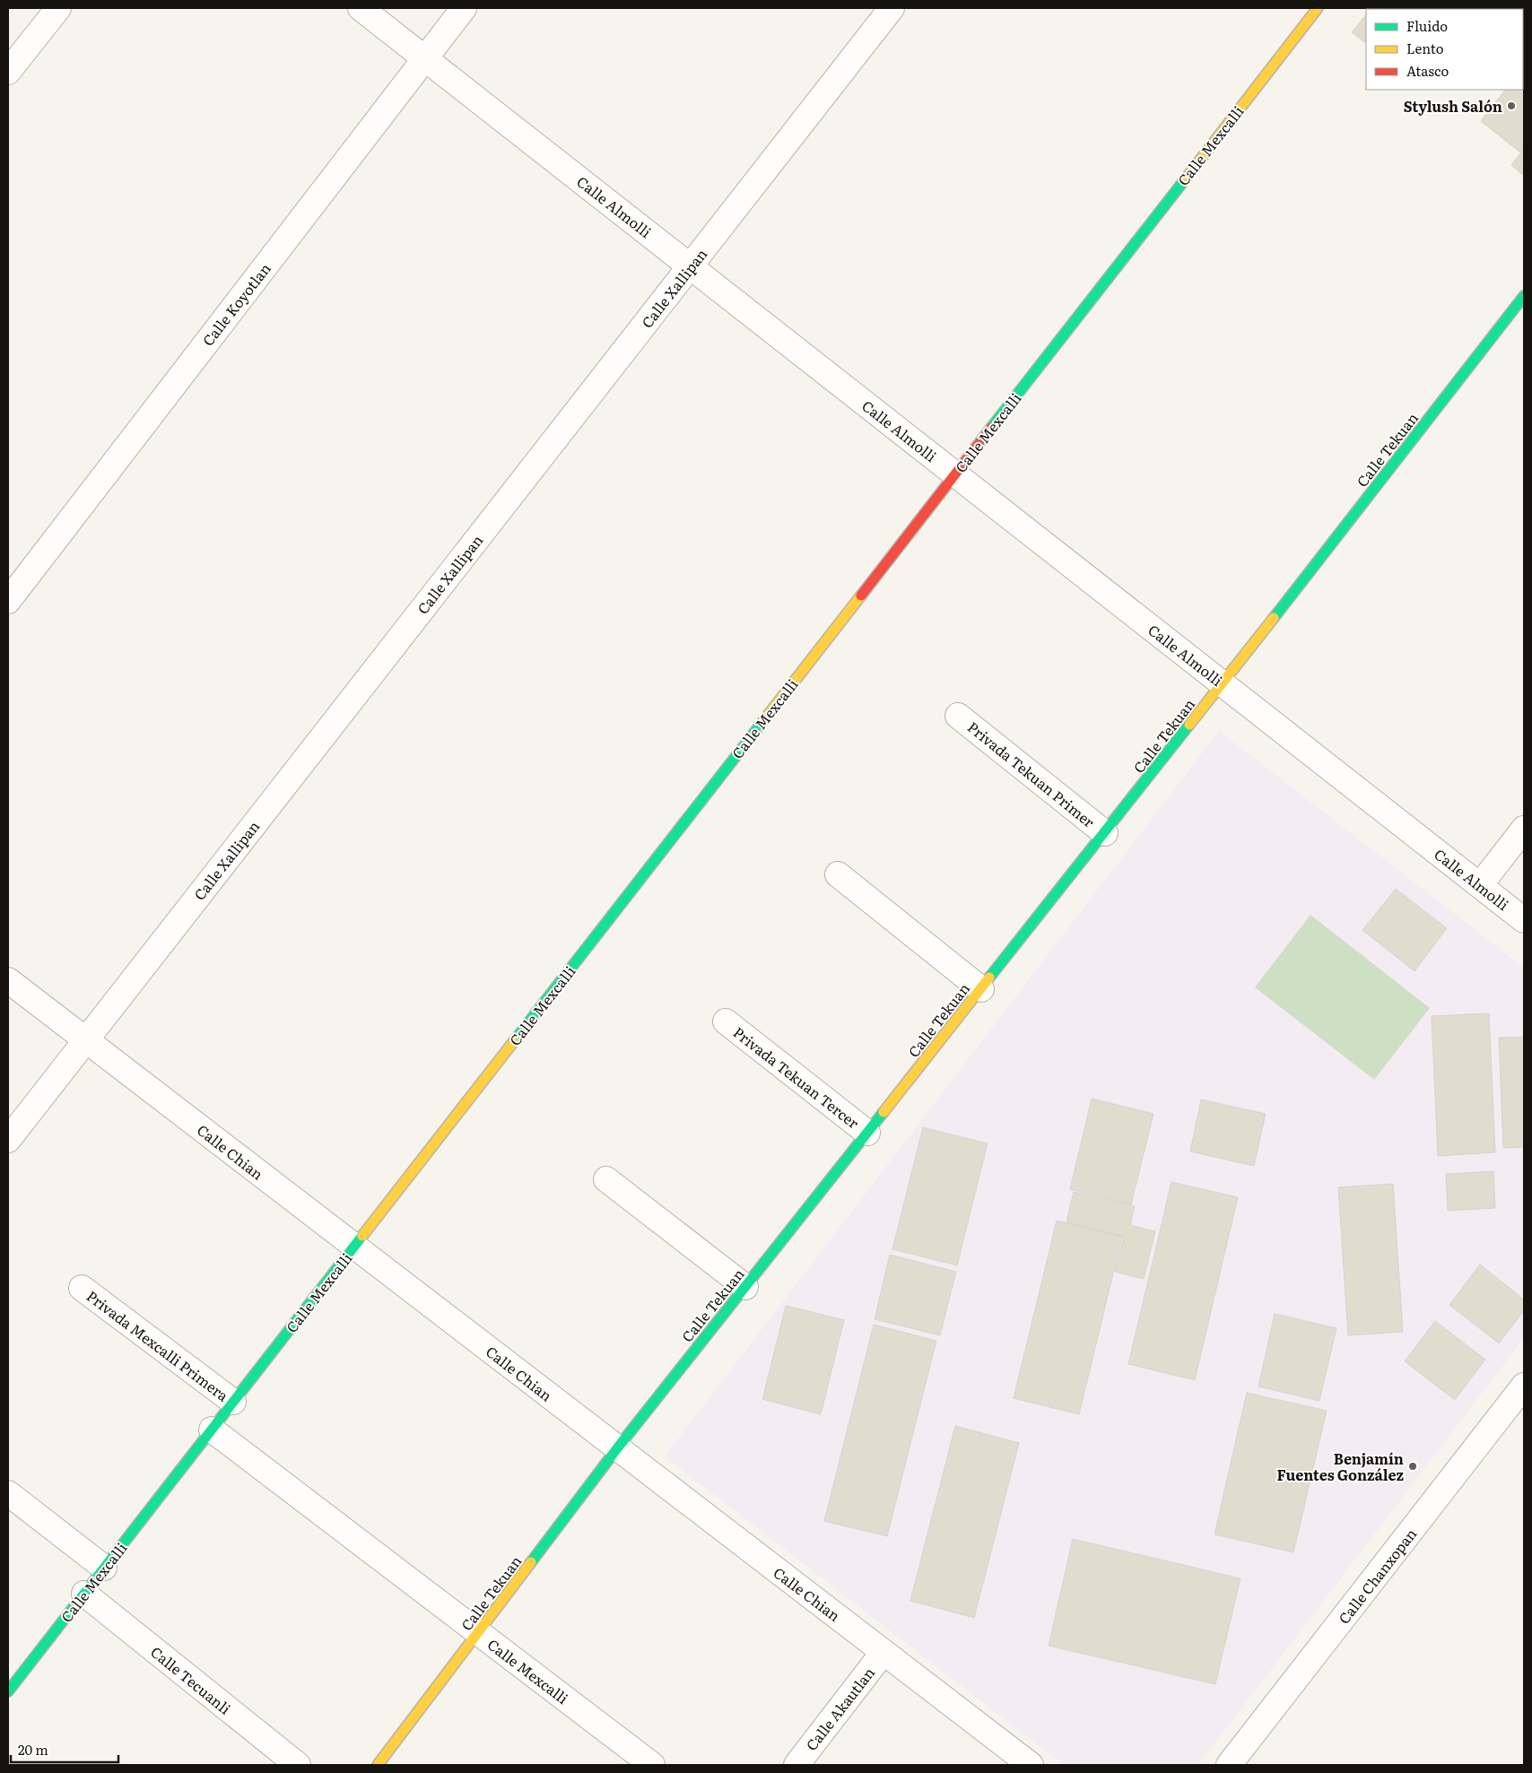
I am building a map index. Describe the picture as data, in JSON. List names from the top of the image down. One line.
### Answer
{"streets":{"street":["Calle Mexcalli","Calle Almolli","Calle Xallipan","Calle Koyotlan","Calle Tekuan","Privada Tekuan Primer","Privada Tekuan Tercer","Calle Chian","Privada Mexcalli Primera","Calle Chanxopan","Calle Tecuanli","Calle Akautlan"]},"crossings":[["Calle Mexcalli","Calle Almolli"],["Calle Mexcalli","Calle Tekuan"],["Calle Mexcalli","Calle Chian"],["Calle Mexcalli","Privada Mexcalli Primera"],["Calle Mexcalli","Calle Tecuanli"],["Calle Almolli","Calle Xallipan"],["Calle Almolli","Calle Koyotlan"],["Calle Almolli","Calle Tekuan"],["Calle Xallipan","Calle Chian"],["Calle Tekuan","Privada Tekuan Primer"],["Calle Tekuan","Privada Tekuan Tercer"],["Calle Tekuan","Calle Chian"],["Calle Chian","Calle Akautlan"]],"places":["Stylush Salón","Benjamín Fuentes González"],"legend":["Fluido","Lento","Atasco"],"scale_bar":"20 m"}
